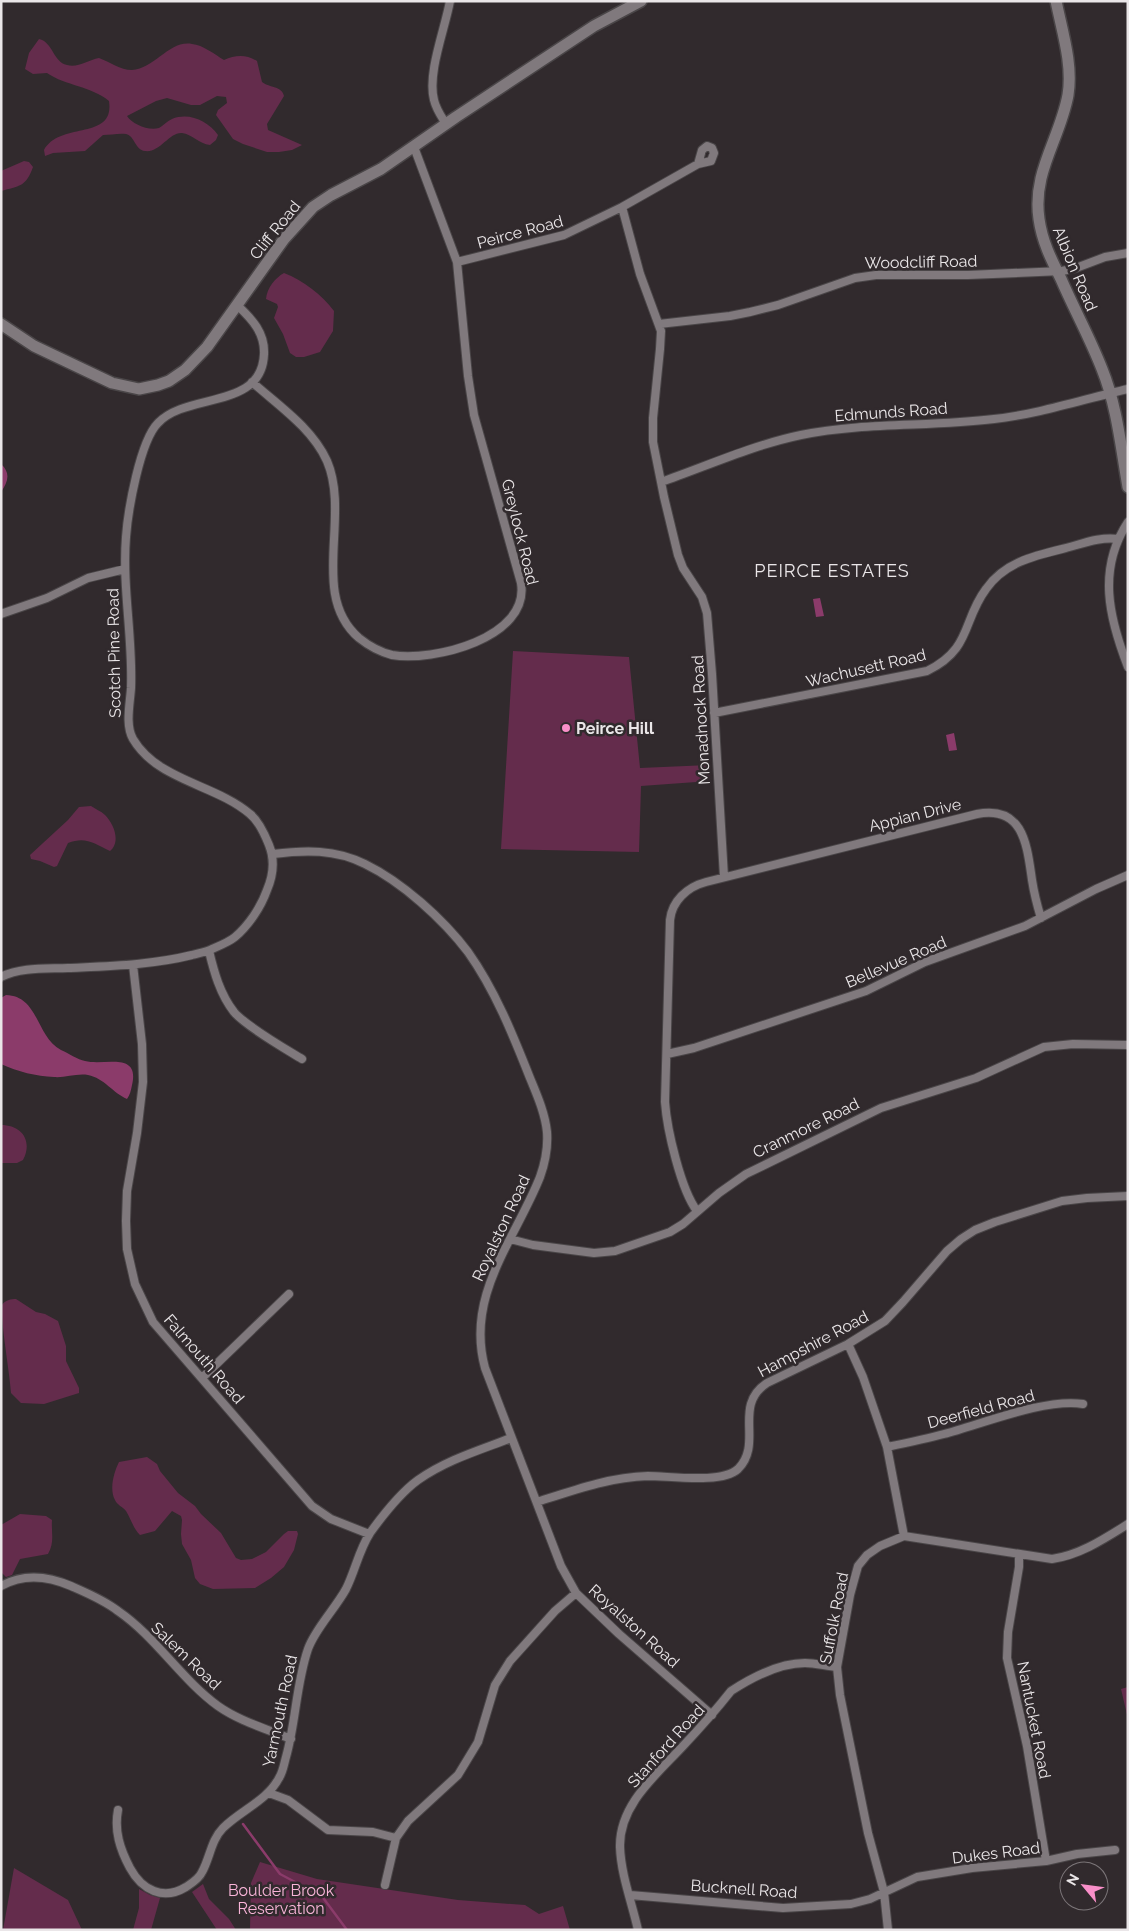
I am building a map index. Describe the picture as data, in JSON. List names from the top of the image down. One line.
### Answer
{"streets":{"street":["Cliff Road","Peirce Road","Woodcliff Road","Albion Road","Edmunds Road","Greylock Road","Scotch Pine Road","Wachusett Road","Monadnock Road","Appian Drive","Bellevue Road","Cranmore Road","Royalston Road","Hampshire Road","Falmouth Road","Deerfield Road","Suffolk Road","Salem Road","Yarmouth Road","Nantucket Road","Stanford Road","Dukes Road","Bucknell Road"]},"crossings":[["Peirce Road","Greylock Road"],["Peirce Road","Monadnock Road"],["Woodcliff Road","Albion Road"],["Woodcliff Road","Monadnock Road"],["Albion Road","Edmunds Road"],["Edmunds Road","Monadnock Road"],["Greylock Road","Scotch Pine Road"],["Scotch Pine Road","Royalston Road"],["Scotch Pine Road","Falmouth Road"],["Wachusett Road","Monadnock Road"],["Monadnock Road","Appian Drive"],["Appian Drive","Bellevue Road"],["Cranmore Road","Royalston Road"],["Royalston Road","Hampshire Road"],["Royalston Road","Yarmouth Road"],["Royalston Road","Stanford Road"],["Falmouth Road","Yarmouth Road"],["Suffolk Road","Stanford Road"],["Suffolk Road","Dukes Road"],["Suffolk Road","Bucknell Road"],["Salem Road","Yarmouth Road"],["Nantucket Road","Dukes Road"],["Stanford Road","Bucknell Road"],["Dukes Road","Bucknell Road"]],"districts":["PEIRCE ESTATES"],"parks":["Boulder Brook Reservation"],"places":["Peirce Hill"],"north":"top left"}
